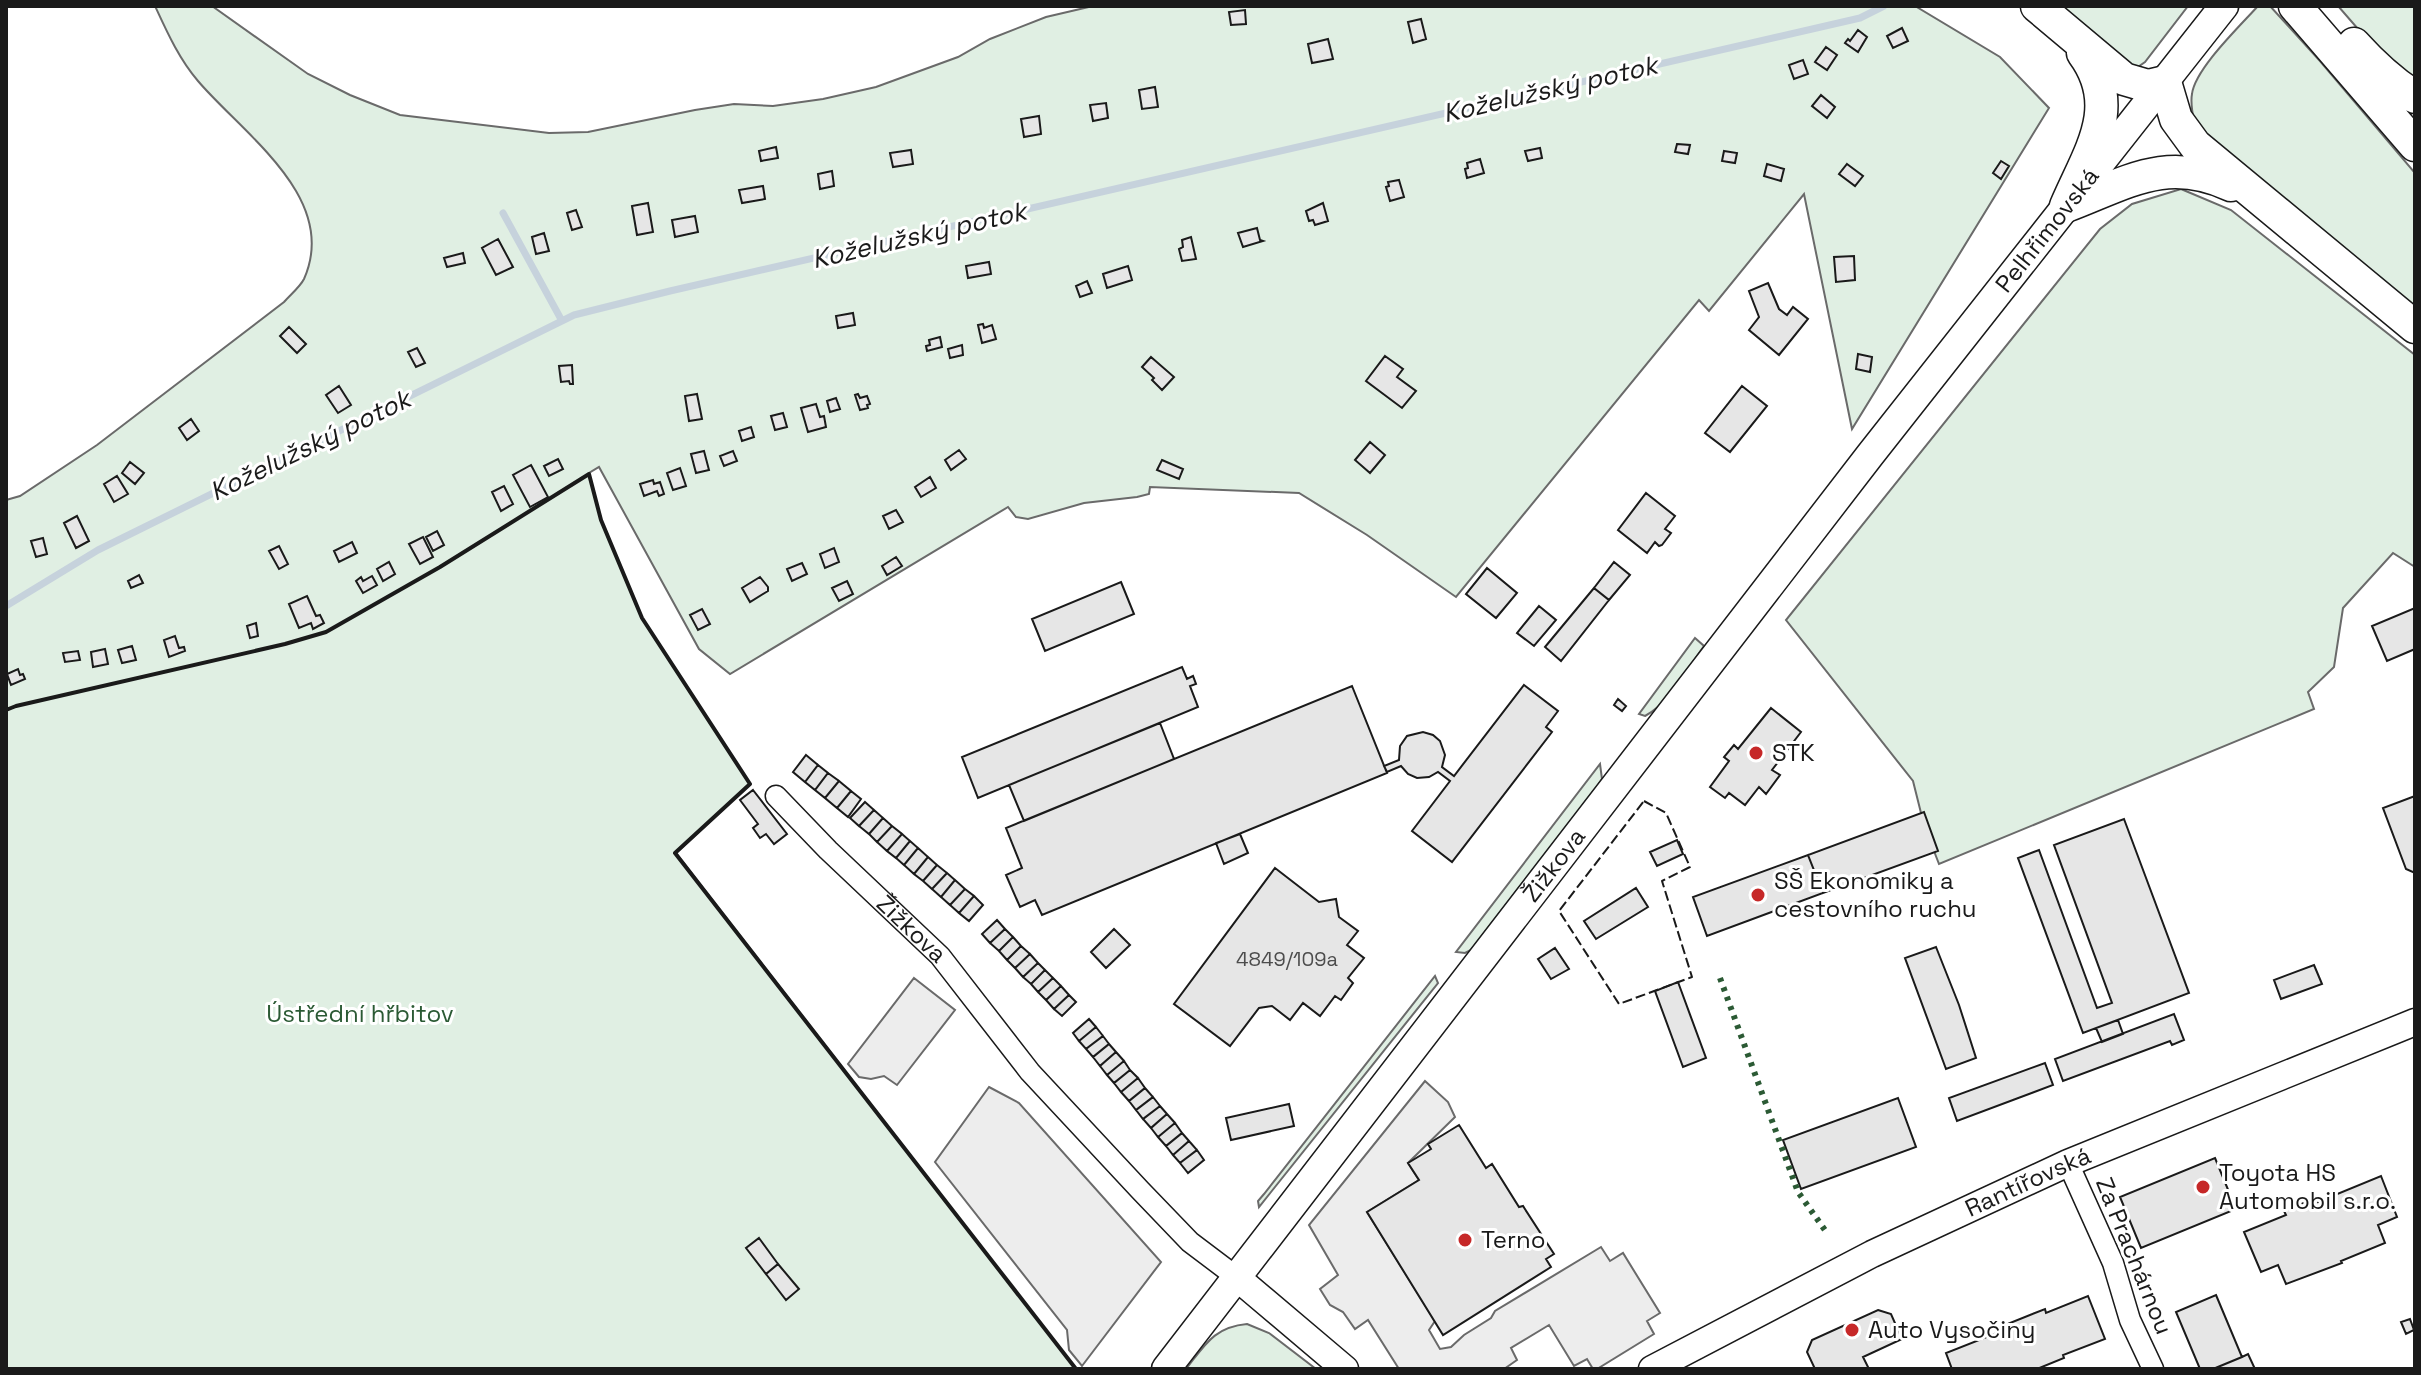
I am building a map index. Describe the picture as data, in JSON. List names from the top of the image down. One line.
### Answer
{"streets":{"main road":["Pelhřimovská","Žižkova"],"street":["Rantířovská","Za Prachárnou"]},"crossings":[["Pelhřimovská","Žižkova"],["Rantířovská","Za Prachárnou"]],"water":["Koželužský potok"],"parks":["Ústřední hřbitov"],"places":["STK","SŠ Ekonomiky a cestovního ruchu","Toyota HS Automobil s.r.o.","Terno","Auto Vysočiny"],"house_numbers":["4849/109a"]}
